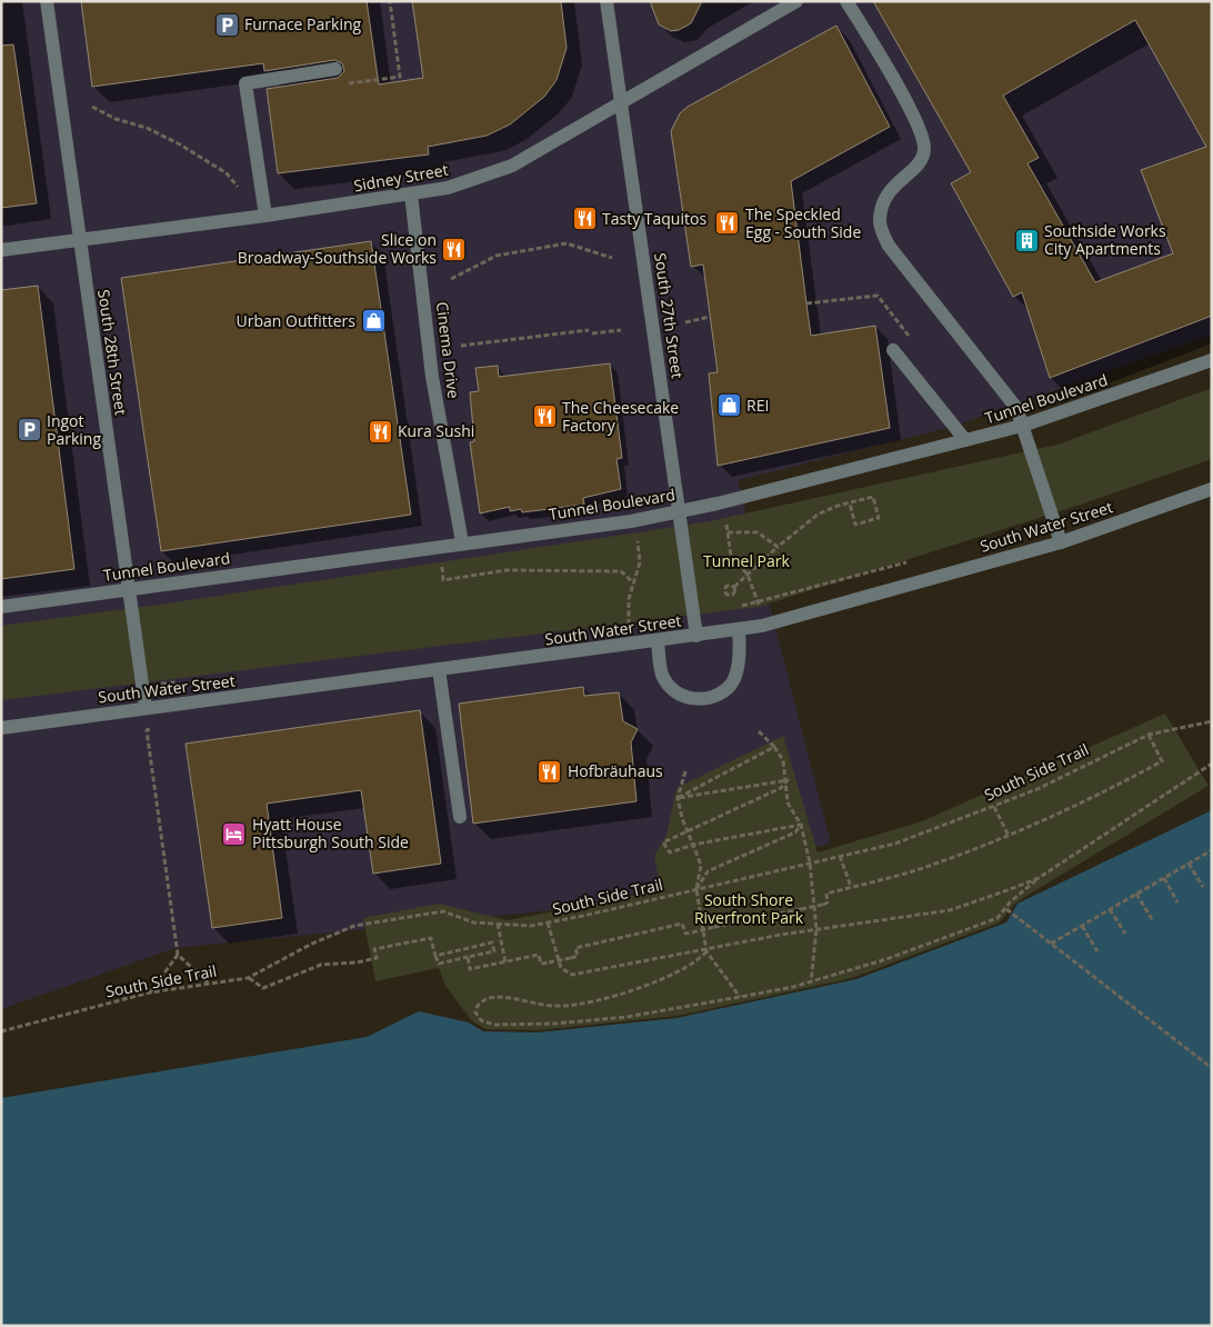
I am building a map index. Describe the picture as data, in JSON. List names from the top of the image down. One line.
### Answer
{"streets":{"street":["Sidney Street","South 27th Street","Cinema Drive","South 28th Street","Tunnel Boulevard","South Water Street"],"path":["South Side Trail"]},"crossings":[["Sidney Street","South 27th Street"],["Sidney Street","Cinema Drive"],["Sidney Street","South 28th Street"],["South 27th Street","Tunnel Boulevard"],["South 27th Street","South Water Street"],["Cinema Drive","Tunnel Boulevard"],["South 28th Street","Tunnel Boulevard"],["South 28th Street","South Water Street"]],"parks":["Tunnel Park","South Shore Riverfront Park"],"places":{"parking":["Furnace Parking","Ingot Parking"],"restaurant":["Tasty Taquitos","The Speckled Egg - South Side","Slice on Broadway-Southside Works","The Cheesecake Factory","Kura Sushi","Hofbräuhaus"],"building":["Southside Works City Apartments"],"shop":["Urban Outfitters","REI"],"hotel":["Hyatt House Pittsburgh South Side"]}}
